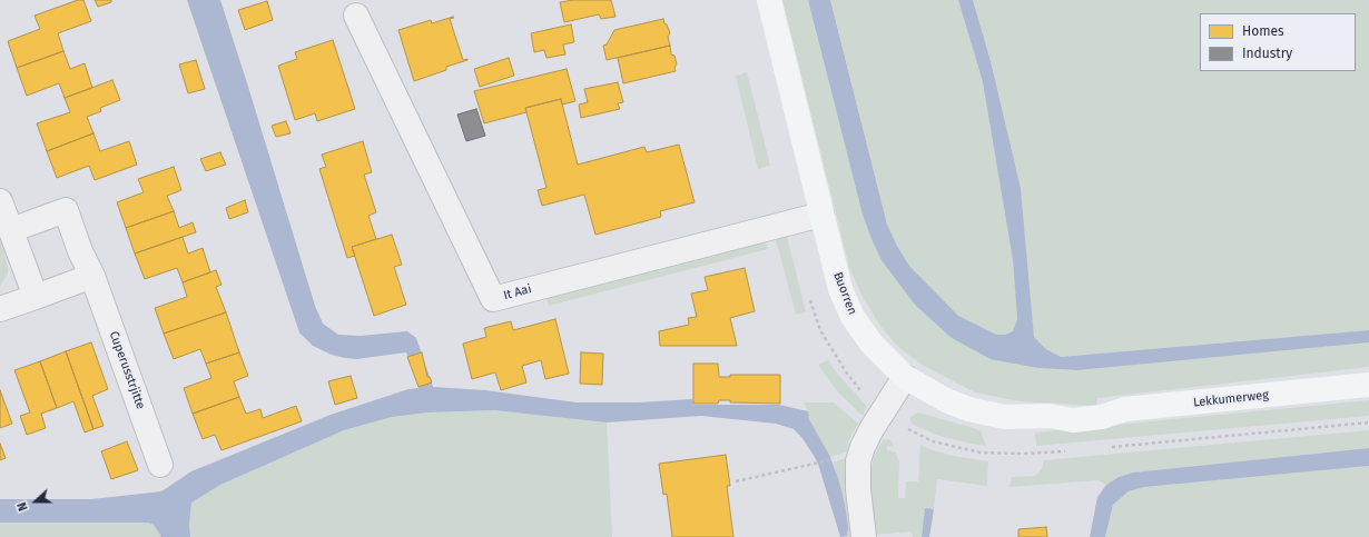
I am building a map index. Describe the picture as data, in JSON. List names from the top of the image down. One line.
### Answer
{"streets":{"main road":["Buorren","Lekkumerweg"],"street":["It Aai","Cuperusstrjitte"]},"crossings":[["It Aai","Buorren"],["Buorren","Lekkumerweg"]],"legend":["Homes","Industry"],"north":"left"}
